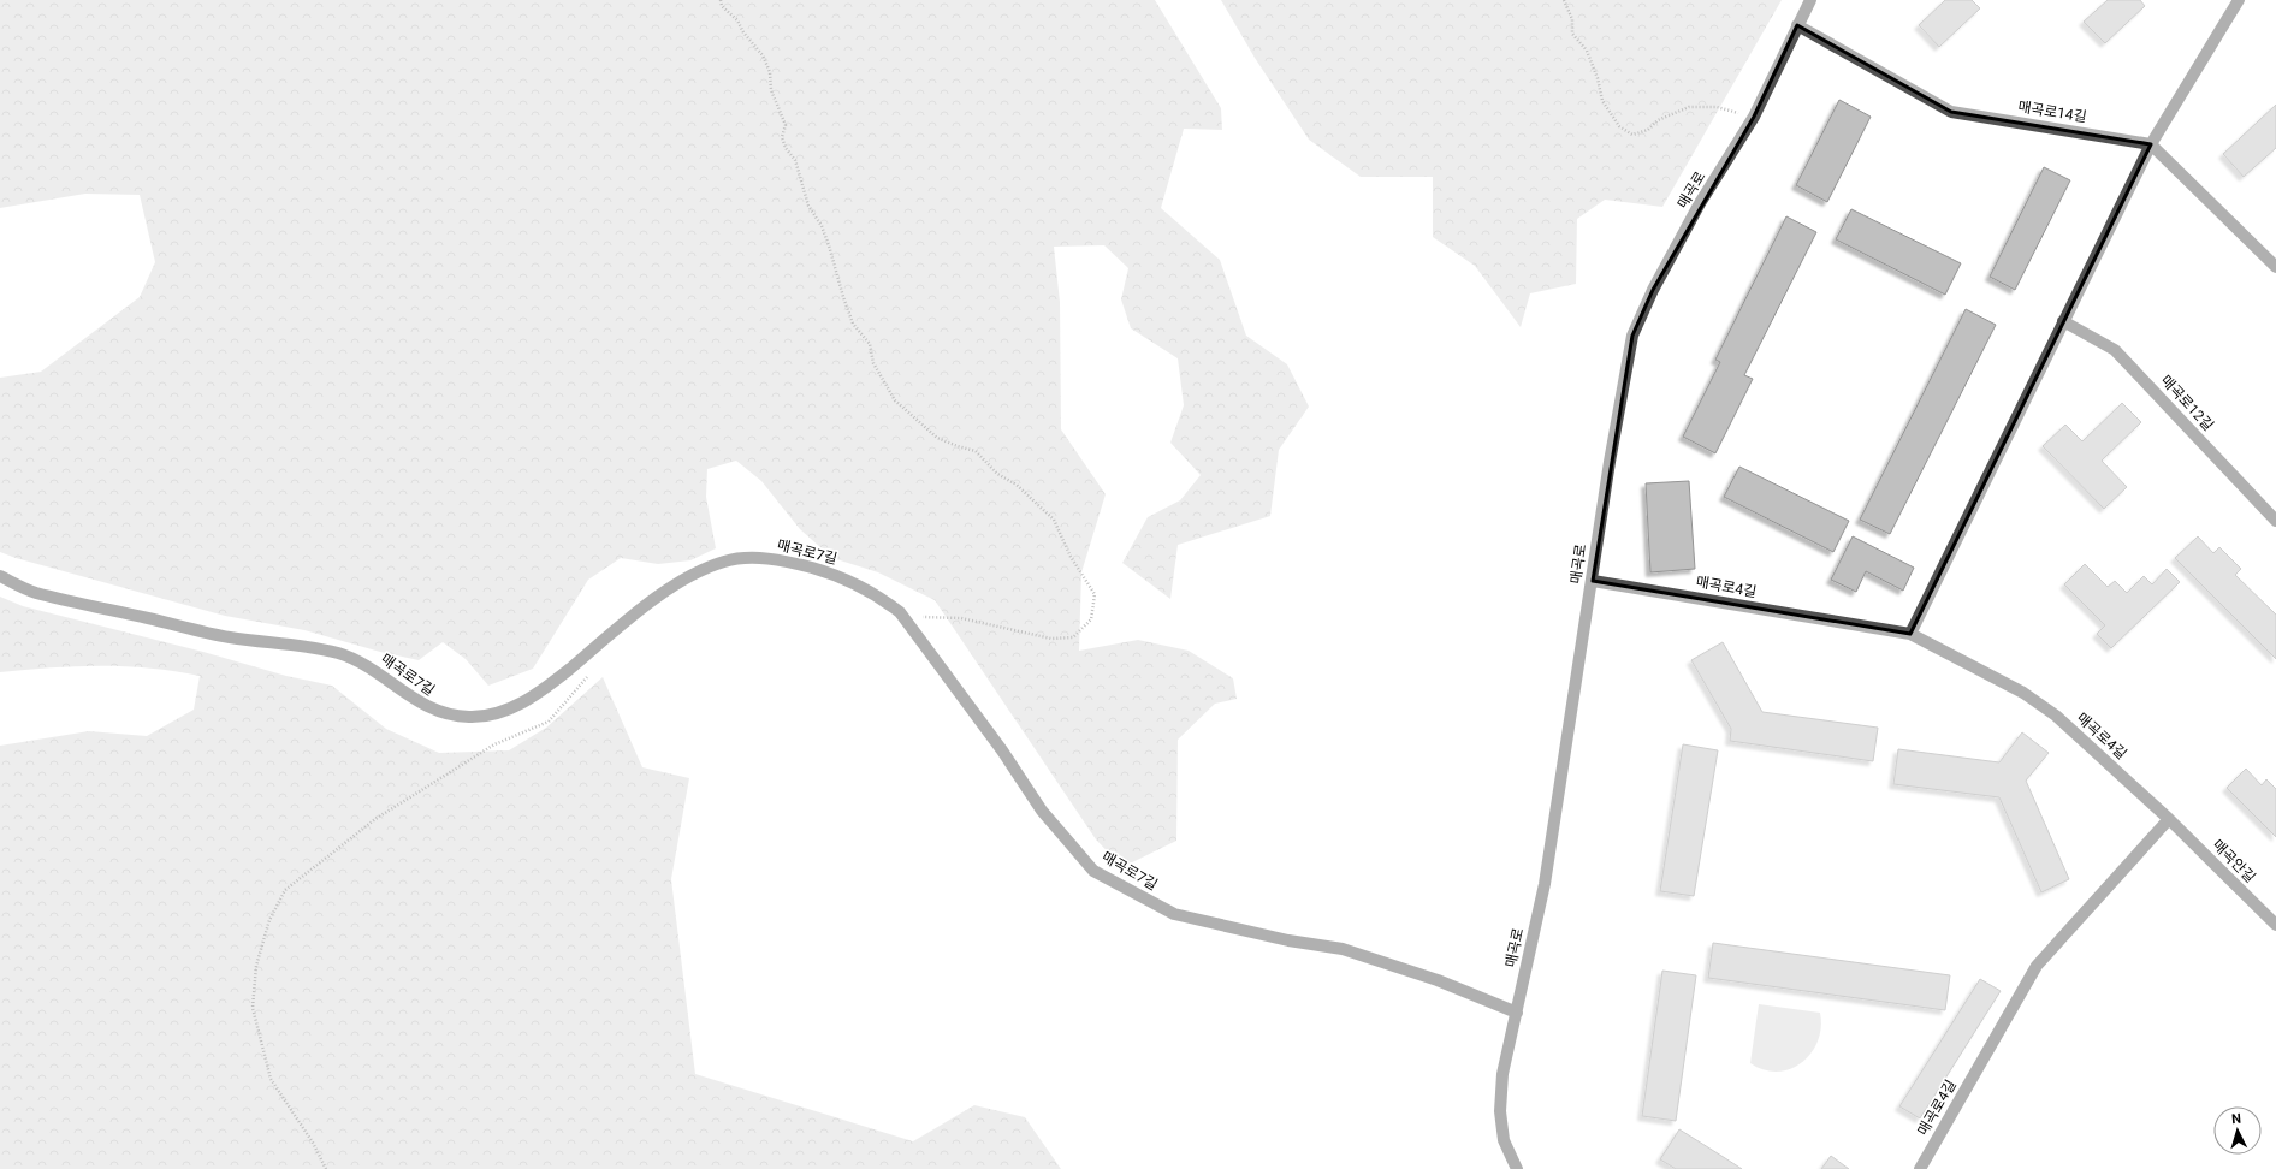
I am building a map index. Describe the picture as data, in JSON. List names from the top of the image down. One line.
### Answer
{"streets":{"street":["매곡로14길","매곡로","매곡로12길","매곡로7길","매곡로4길","매곡안길"]},"crossings":[["매곡로14길","매곡로"],["매곡로","매곡로7길"],["매곡로","매곡로4길"],["매곡로4길","매곡안길"]],"north":"top"}
